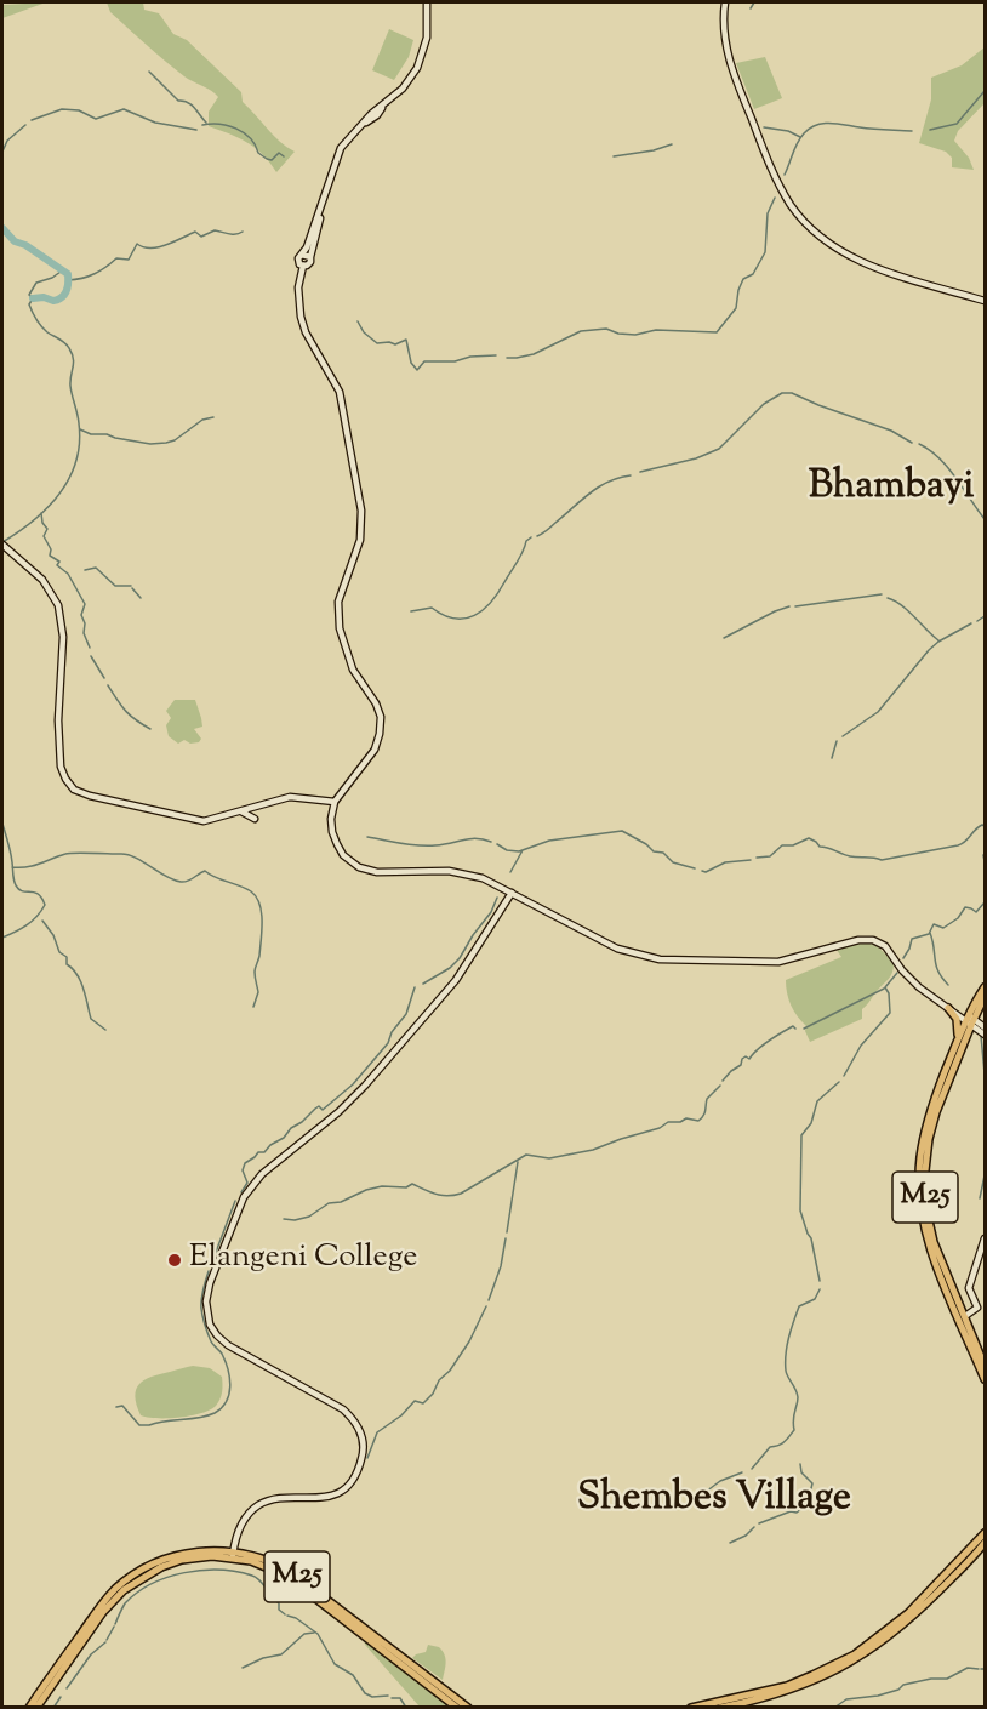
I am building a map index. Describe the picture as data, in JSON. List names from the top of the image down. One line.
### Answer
{"streets":{"main road":["M25"]},"districts":["Bhambayi","Shembes Village"],"places":["Elangeni College"]}
